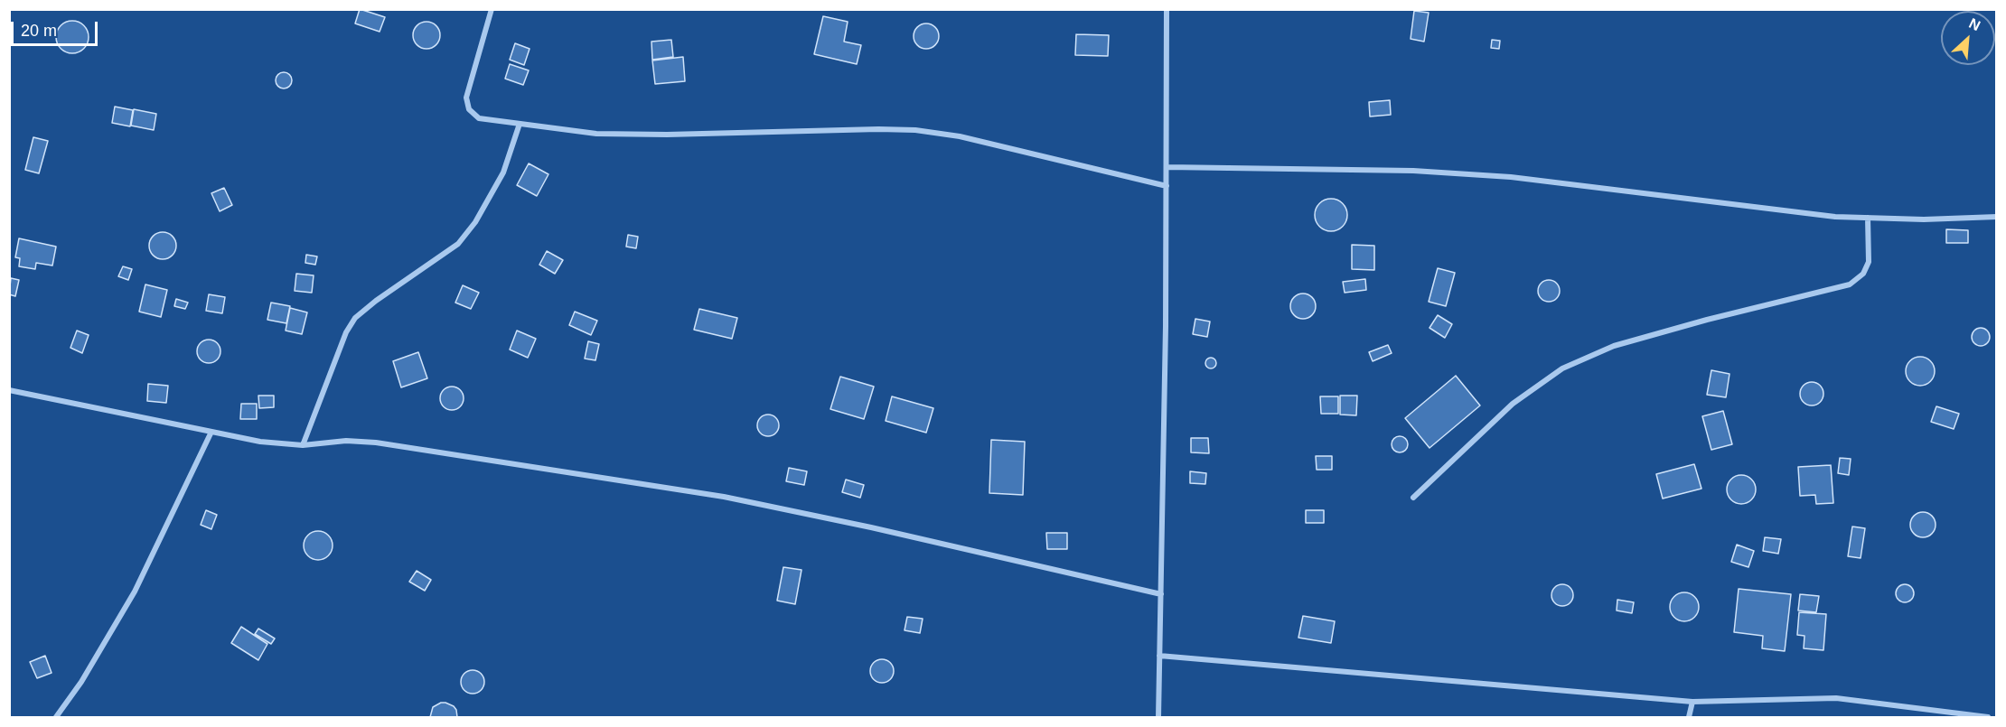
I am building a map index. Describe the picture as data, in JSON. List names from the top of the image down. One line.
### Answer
{"scale_bar":"20 m","north":"top right"}
